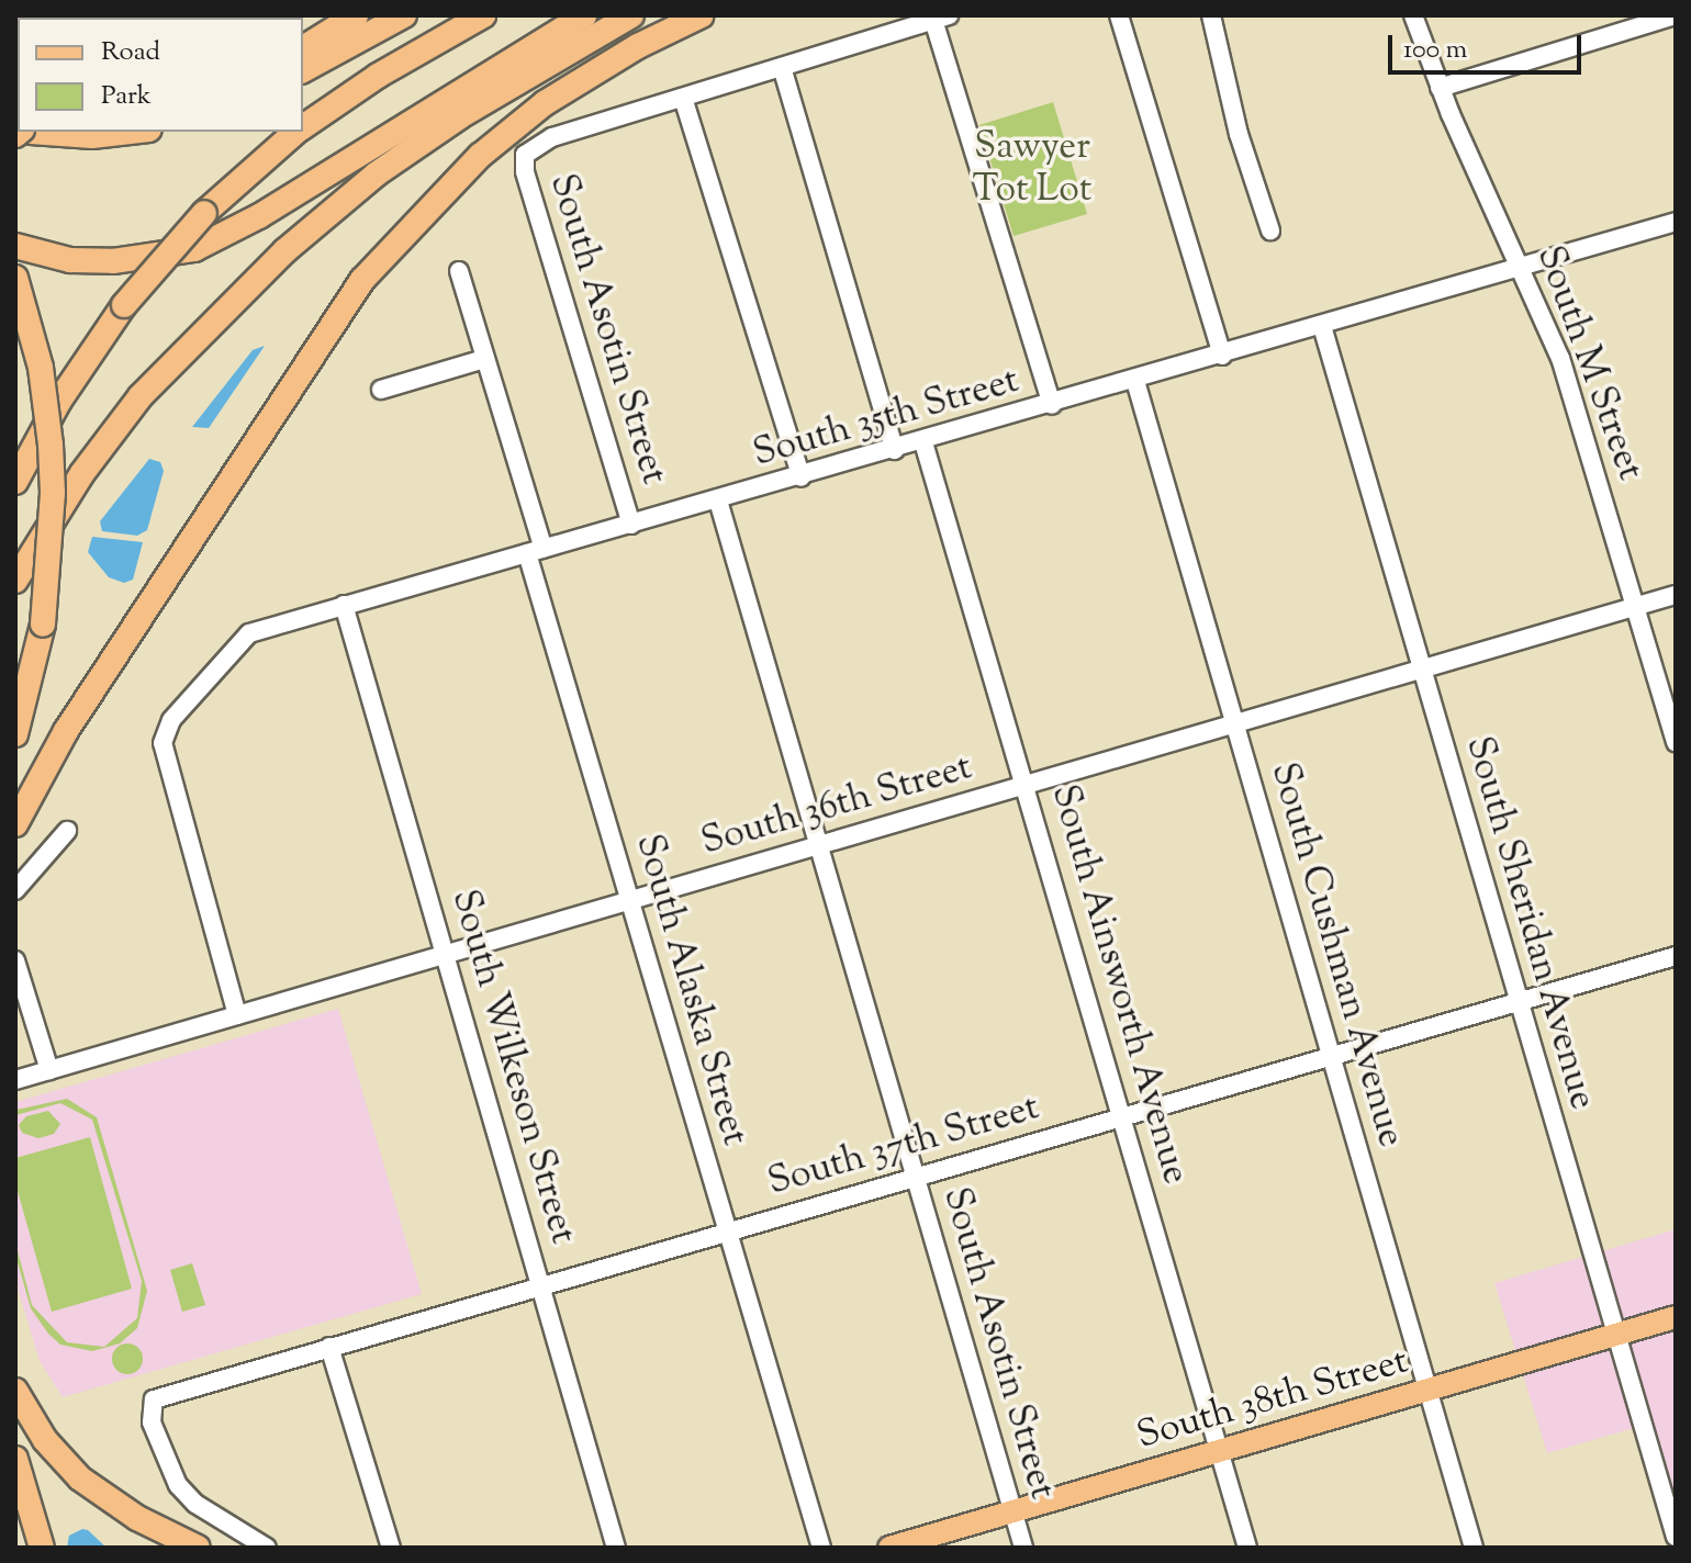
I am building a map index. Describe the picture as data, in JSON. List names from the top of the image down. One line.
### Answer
{"streets":{"main road":["South 38th Street"],"street":["South Asotin Street","South M Street","South 35th Street","South 36th Street","South Sheridan Avenue","South Cushman Avenue","South Ainsworth Avenue","South Alaska Street","South Wilkeson Street","South 37th Street"]},"crossings":[["South Asotin Street","South 35th Street"],["South Asotin Street","South 36th Street"],["South Asotin Street","South 37th Street"],["South Asotin Street","South 38th Street"],["South M Street","South 35th Street"],["South M Street","South 36th Street"],["South 35th Street","South 36th Street"],["South 35th Street","South Sheridan Avenue"],["South 35th Street","South Cushman Avenue"],["South 35th Street","South Ainsworth Avenue"],["South 35th Street","South Alaska Street"],["South 35th Street","South Wilkeson Street"],["South 36th Street","South Sheridan Avenue"],["South 36th Street","South Cushman Avenue"],["South 36th Street","South Ainsworth Avenue"],["South 36th Street","South Alaska Street"],["South 36th Street","South Wilkeson Street"],["South Sheridan Avenue","South 37th Street"],["South Sheridan Avenue","South 38th Street"],["South Cushman Avenue","South 37th Street"],["South Cushman Avenue","South 38th Street"],["South Ainsworth Avenue","South 37th Street"],["South Ainsworth Avenue","South 38th Street"],["South Alaska Street","South 37th Street"],["South Wilkeson Street","South 37th Street"]],"parks":["Sawyer Tot Lot"],"legend":["Road","Park"],"scale_bar":"100 m"}
